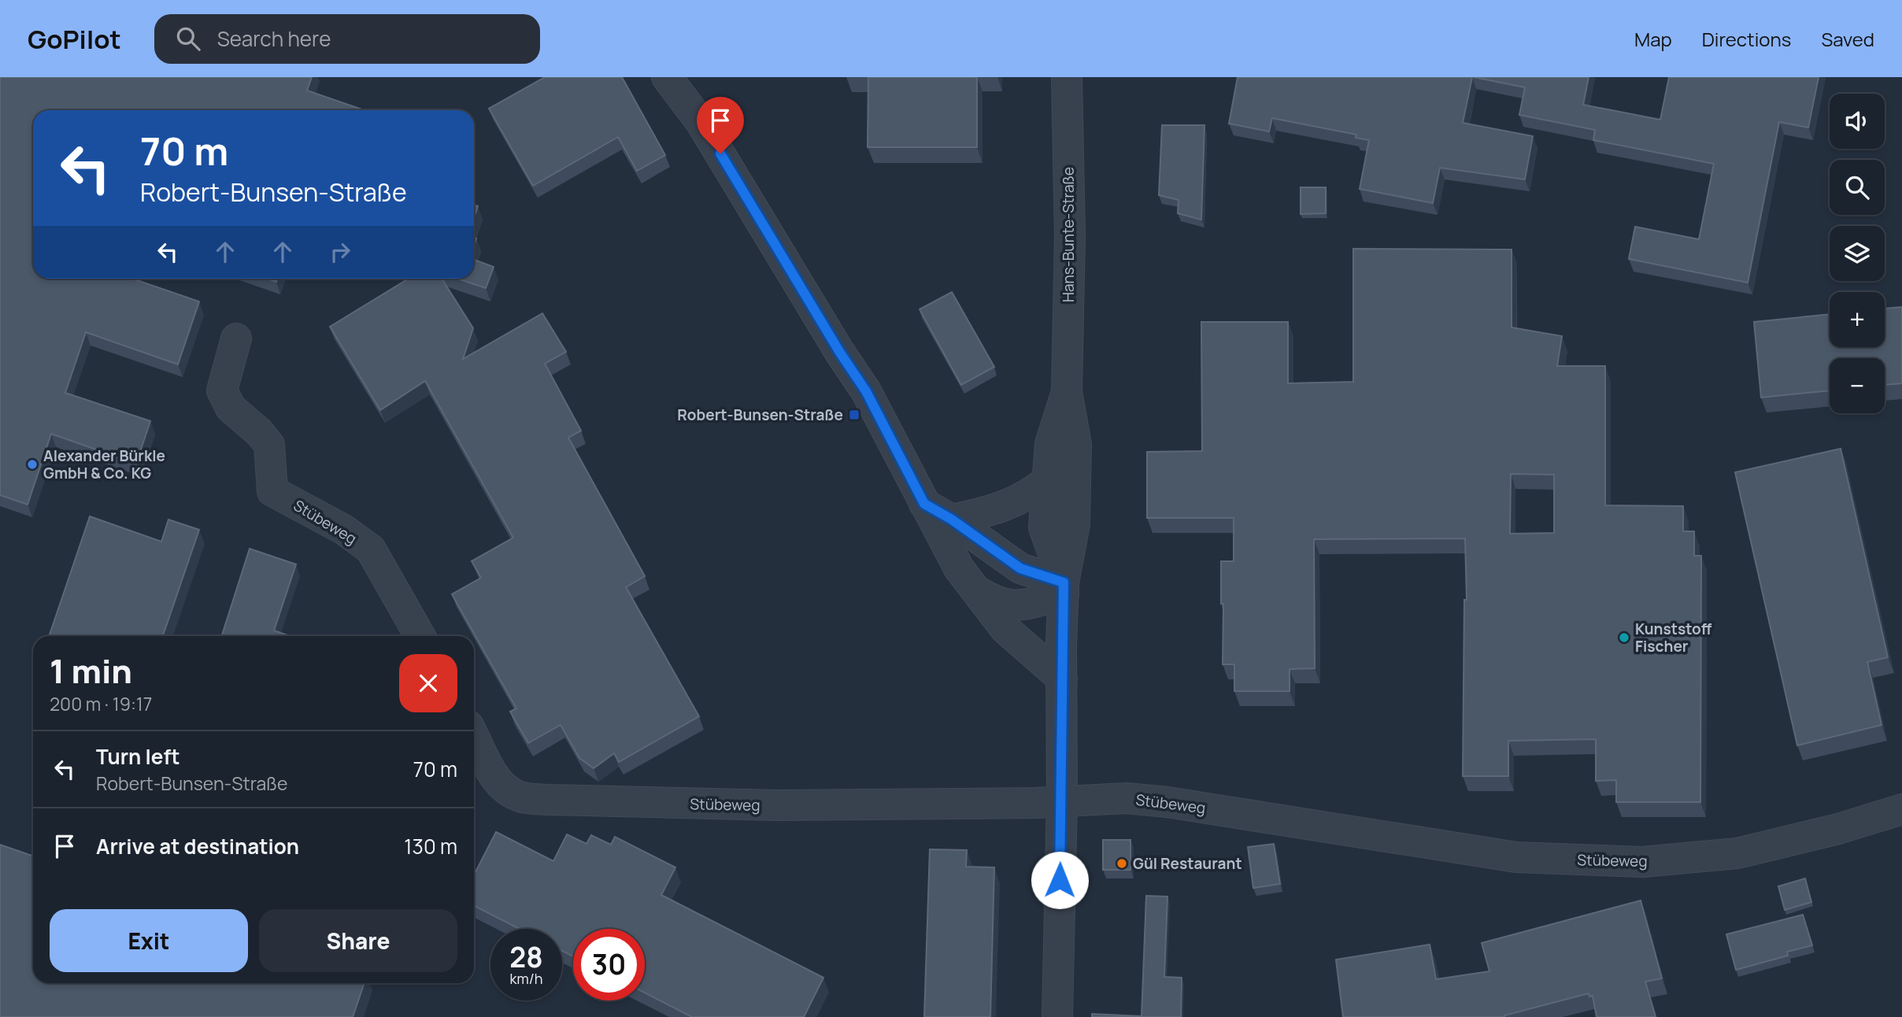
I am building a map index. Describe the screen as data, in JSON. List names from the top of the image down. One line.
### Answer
{"streets":{"street":["Hans-Bunte-Straße","Stübeweg"]},"crossings":[["Hans-Bunte-Straße","Stübeweg"]],"places":{"transit":["Robert-Bunsen-Straße"],"other":["Alexander Bürkle GmbH & Co. KG","Kunststoff Fischer","Gül Restaurant"]},"page":{"header":"GoPilot","search":"Search here","nav":["Map","Directions","Saved"],"map_buttons":["+","−"],"turn":["70 m","Robert-Bunsen-Straße"],"heading":["1 min","200 m · 19:17"],"list":[{"name":"Turn left","note":"Robert-Bunsen-Straße","value":"70 m"},{"name":"Arrive at destination","value":"130 m"}],"buttons":["Exit","Share"],"speed":"28 km/h","limit":"30"}}
